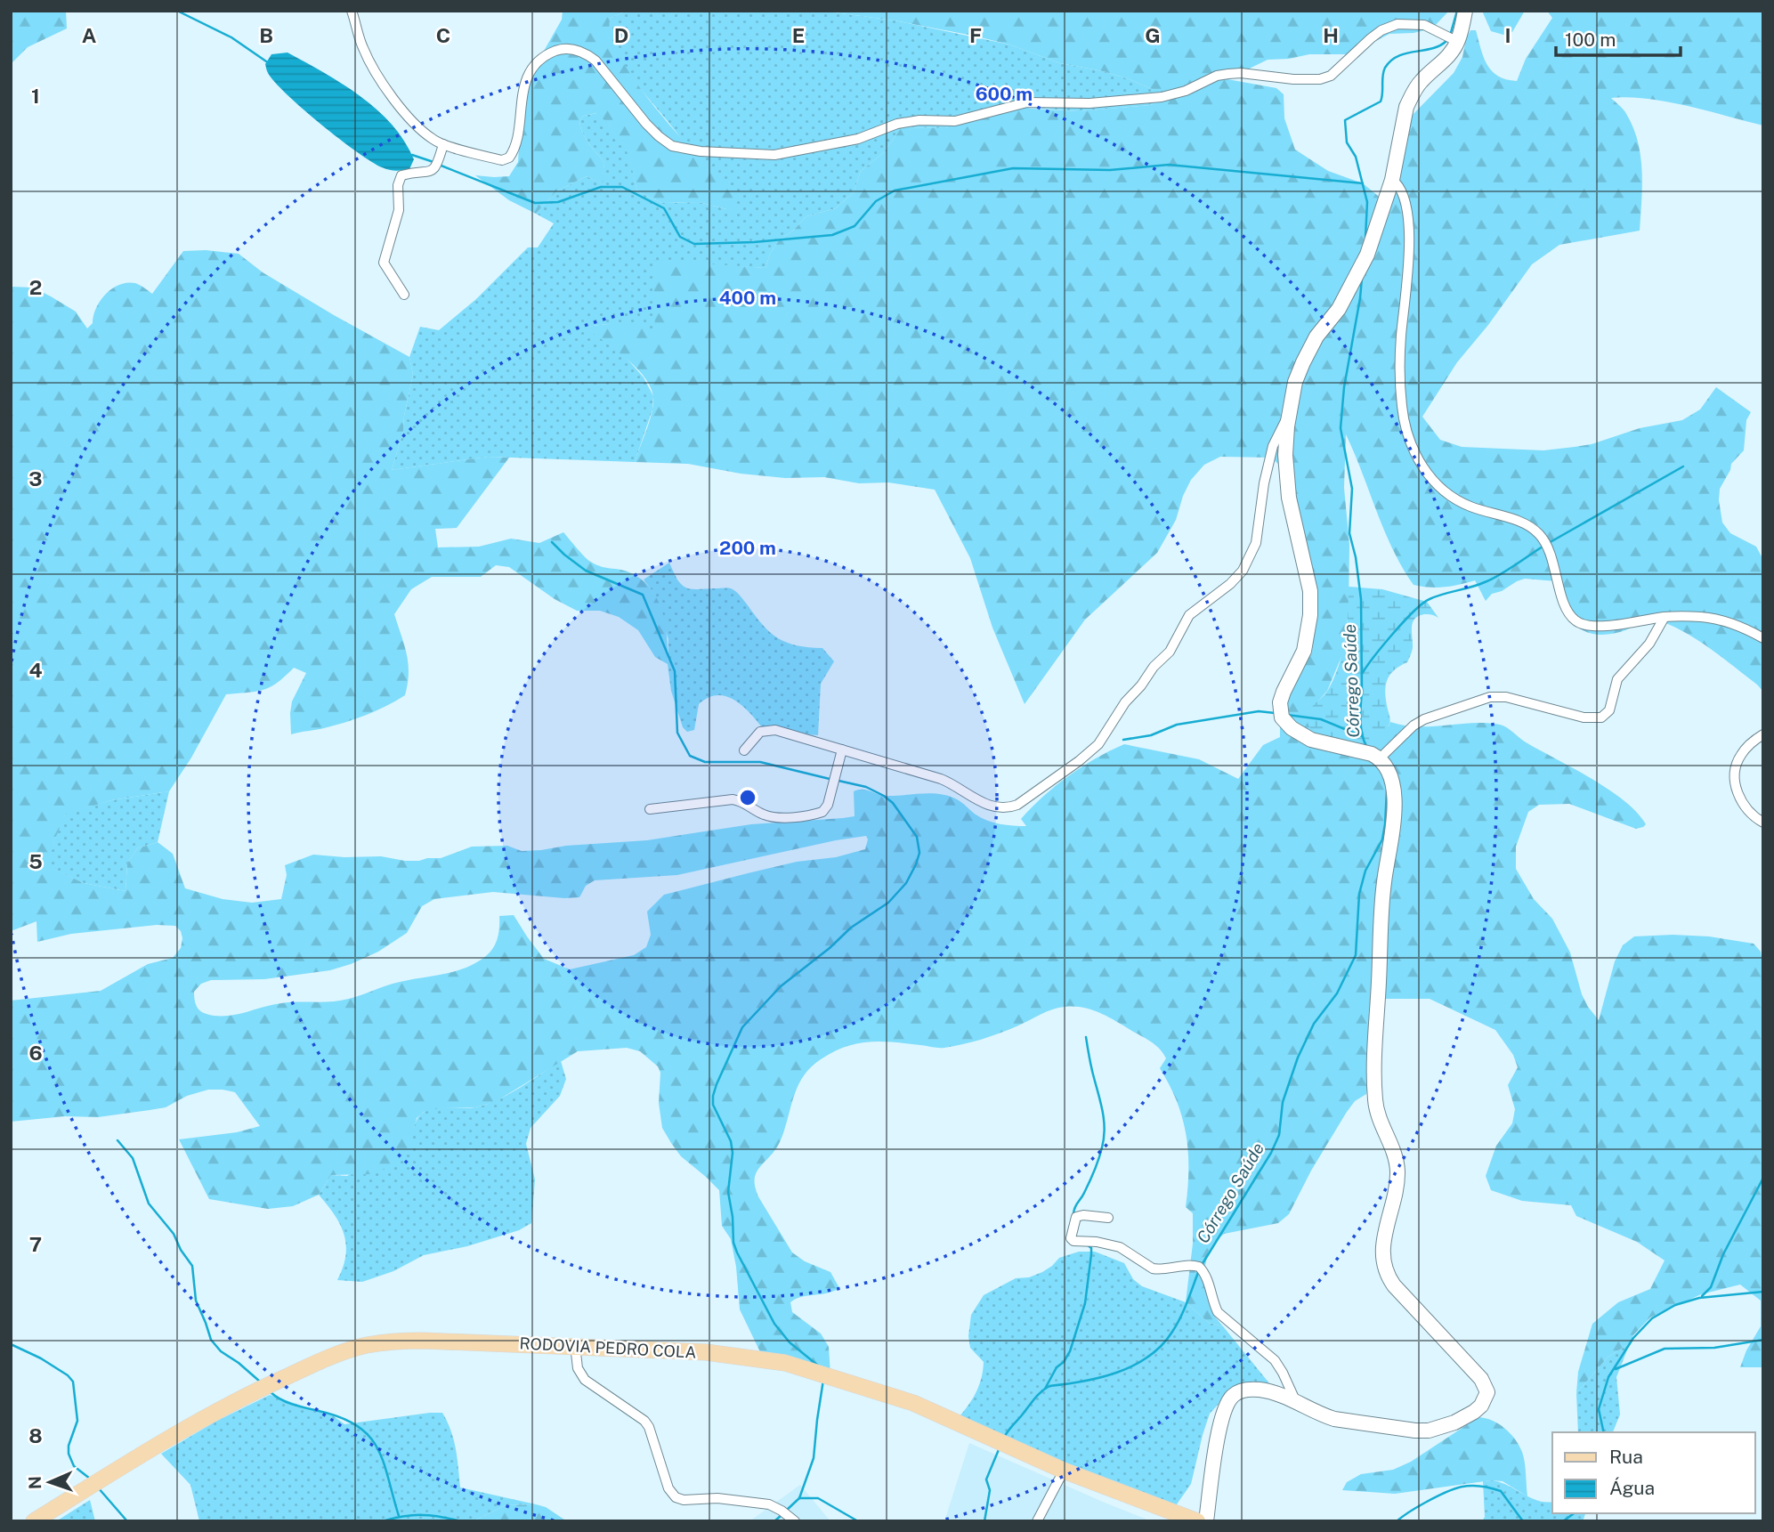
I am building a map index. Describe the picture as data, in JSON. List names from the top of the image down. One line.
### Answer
{"streets":{"main road":["RODOVIA PEDRO COLA"]},"water":["Córrego Saúde"],"legend":["Rua","Água"],"scale_bar":"100 m","north":"left","grid":{"columns":["A","B","C","D","E","F","G","H","I"],"rows":["1","2","3","4","5","6","7","8"]},"rings":["600 m","400 m","200 m"]}
